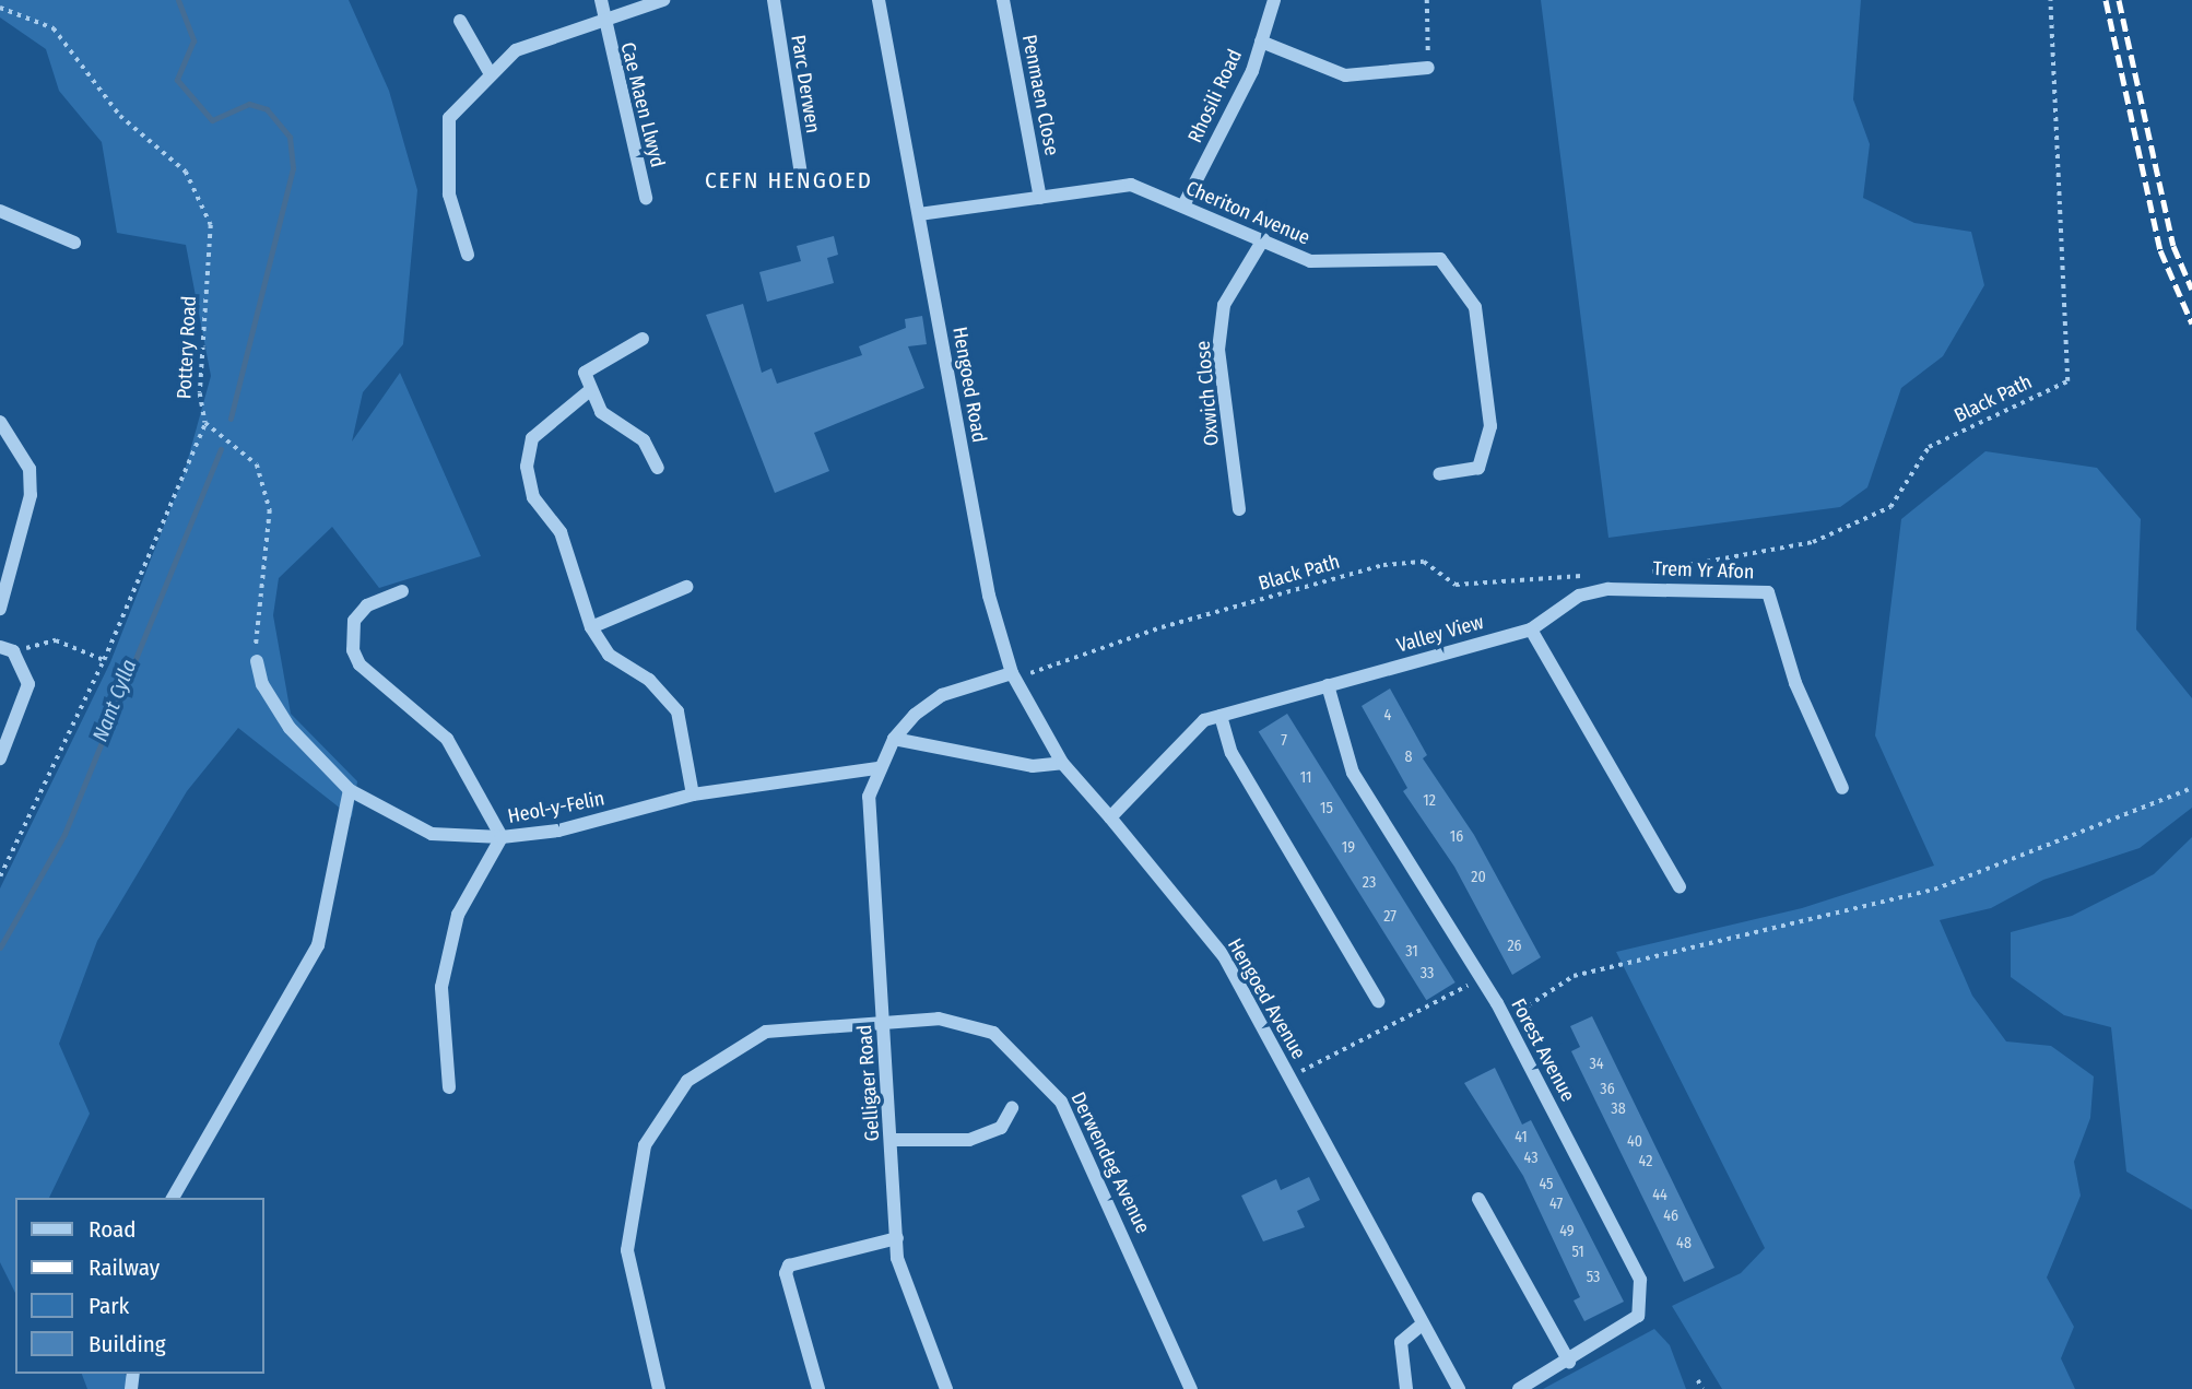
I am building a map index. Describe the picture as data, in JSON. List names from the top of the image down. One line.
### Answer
{"streets":{"street":["Parc Derwen","Penmaen Close","Rhosili Road","Cae Maen Llwyd","Cheriton Avenue","Hengoed Road","Oxwich Close","Trem Yr Afon","Valley View","Heol-y-Felin","Hengoed Avenue","Forest Avenue","Gelligaer Road","Derwendeg Avenue"],"path":["Pottery Road","Black Path"]},"crossings":[["Penmaen Close","Cheriton Avenue"],["Rhosili Road","Cheriton Avenue"],["Cheriton Avenue","Hengoed Road"],["Cheriton Avenue","Oxwich Close"],["Hengoed Road","Black Path"],["Hengoed Road","Hengoed Avenue"],["Hengoed Road","Gelligaer Road"],["Black Path","Trem Yr Afon"],["Black Path","Gelligaer Road"],["Trem Yr Afon","Valley View"],["Valley View","Hengoed Avenue"],["Valley View","Forest Avenue"],["Heol-y-Felin","Gelligaer Road"],["Gelligaer Road","Derwendeg Avenue"]],"districts":["CEFN HENGOED"],"water":["Nant Cylla"],"house_numbers":["4","7","8","11","12","15","16","19","20","23","27","26","31","33","34","36","38","41","40","43","42","45","44","47","46","49","48","51","53"],"legend":["Road","Railway","Park","Building"]}
